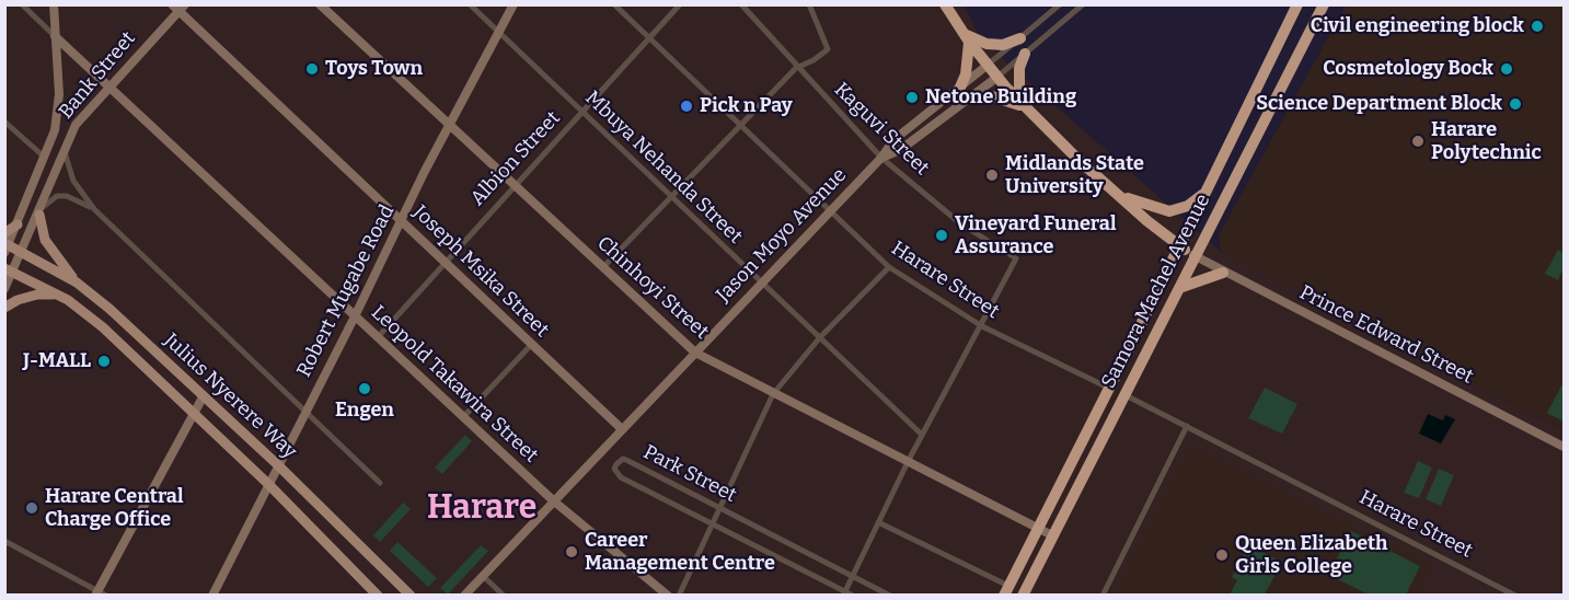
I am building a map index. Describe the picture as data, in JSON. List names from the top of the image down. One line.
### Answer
{"streets":{"highway":["Samora Machel Avenue"],"main road":["Julius Nyerere Way"],"street":["Bank Street","Kaguvi Street","Albion Street","Mbuya Nehanda Street","Jason Moyo Avenue","Joseph Msika Street","Harare Street","Chinhoyi Street","Robert Mugabe Road","Prince Edward Street","Leopold Takawira Street","Park Street"]},"crossings":[["Bank Street","Joseph Msika Street"],["Bank Street","Leopold Takawira Street"],["Bank Street","Julius Nyerere Way"],["Kaguvi Street","Jason Moyo Avenue"],["Kaguvi Street","Harare Street"],["Albion Street","Mbuya Nehanda Street"],["Albion Street","Joseph Msika Street"],["Albion Street","Harare Street"],["Albion Street","Chinhoyi Street"],["Albion Street","Leopold Takawira Street"],["Mbuya Nehanda Street","Jason Moyo Avenue"],["Mbuya Nehanda Street","Robert Mugabe Road"],["Jason Moyo Avenue","Joseph Msika Street"],["Jason Moyo Avenue","Harare Street"],["Jason Moyo Avenue","Chinhoyi Street"],["Jason Moyo Avenue","Leopold Takawira Street"],["Joseph Msika Street","Robert Mugabe Road"],["Harare Street","Samora Machel Avenue"],["Chinhoyi Street","Robert Mugabe Road"],["Chinhoyi Street","Samora Machel Avenue"],["Robert Mugabe Road","Leopold Takawira Street"],["Robert Mugabe Road","Julius Nyerere Way"],["Samora Machel Avenue","Prince Edward Street"]],"districts":["Harare"],"places":["Civil engineering block","Toys Town","Cosmetology Bock","Netone Building","Science Department Block","Pick n Pay","Harare Polytechnic","Midlands State University","Vineyard Funeral Assurance","J-MALL","Engen","Harare Central Charge Office","Career Management Centre","Queen Elizabeth Girls College"]}
